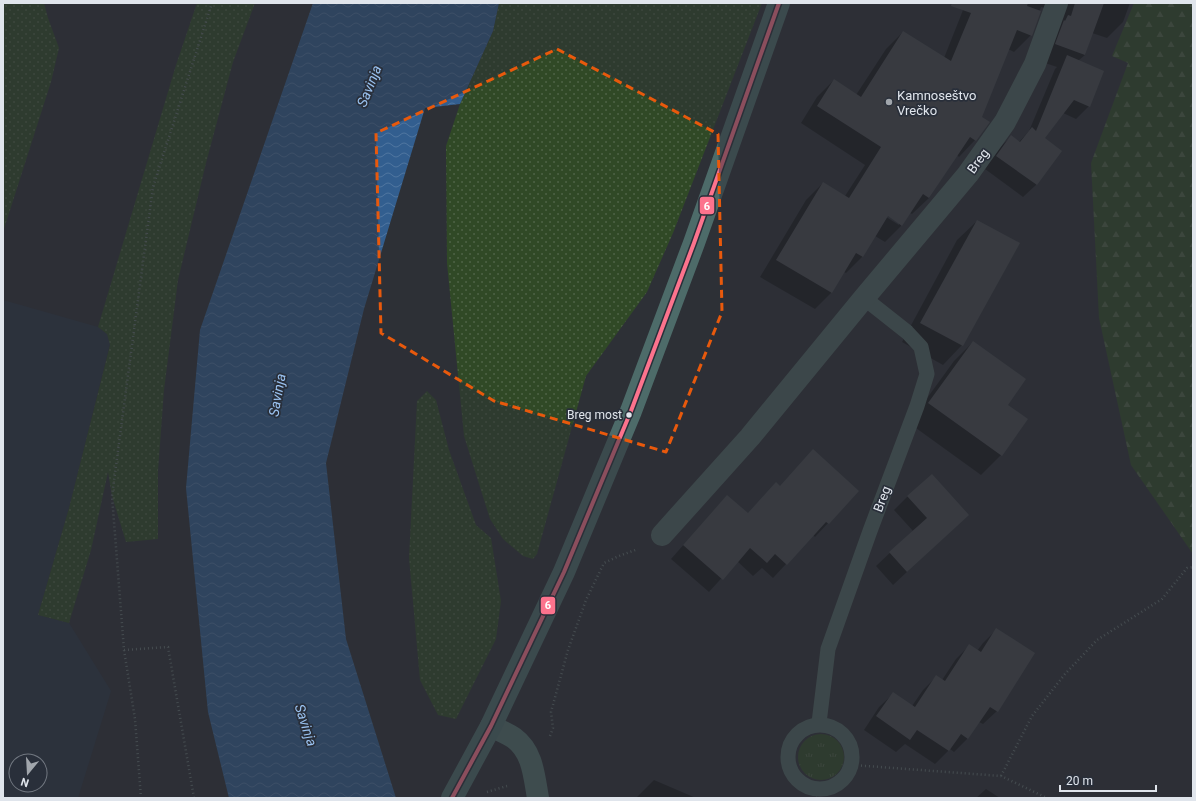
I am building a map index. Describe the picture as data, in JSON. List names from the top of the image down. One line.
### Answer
{"streets":{"street":["Breg"]},"water":["Savinja"],"places":["Kamnoseštvo Vrečko","Breg most"],"lines":["transit line 6"],"scale_bar":"20 m","north":"bottom"}
